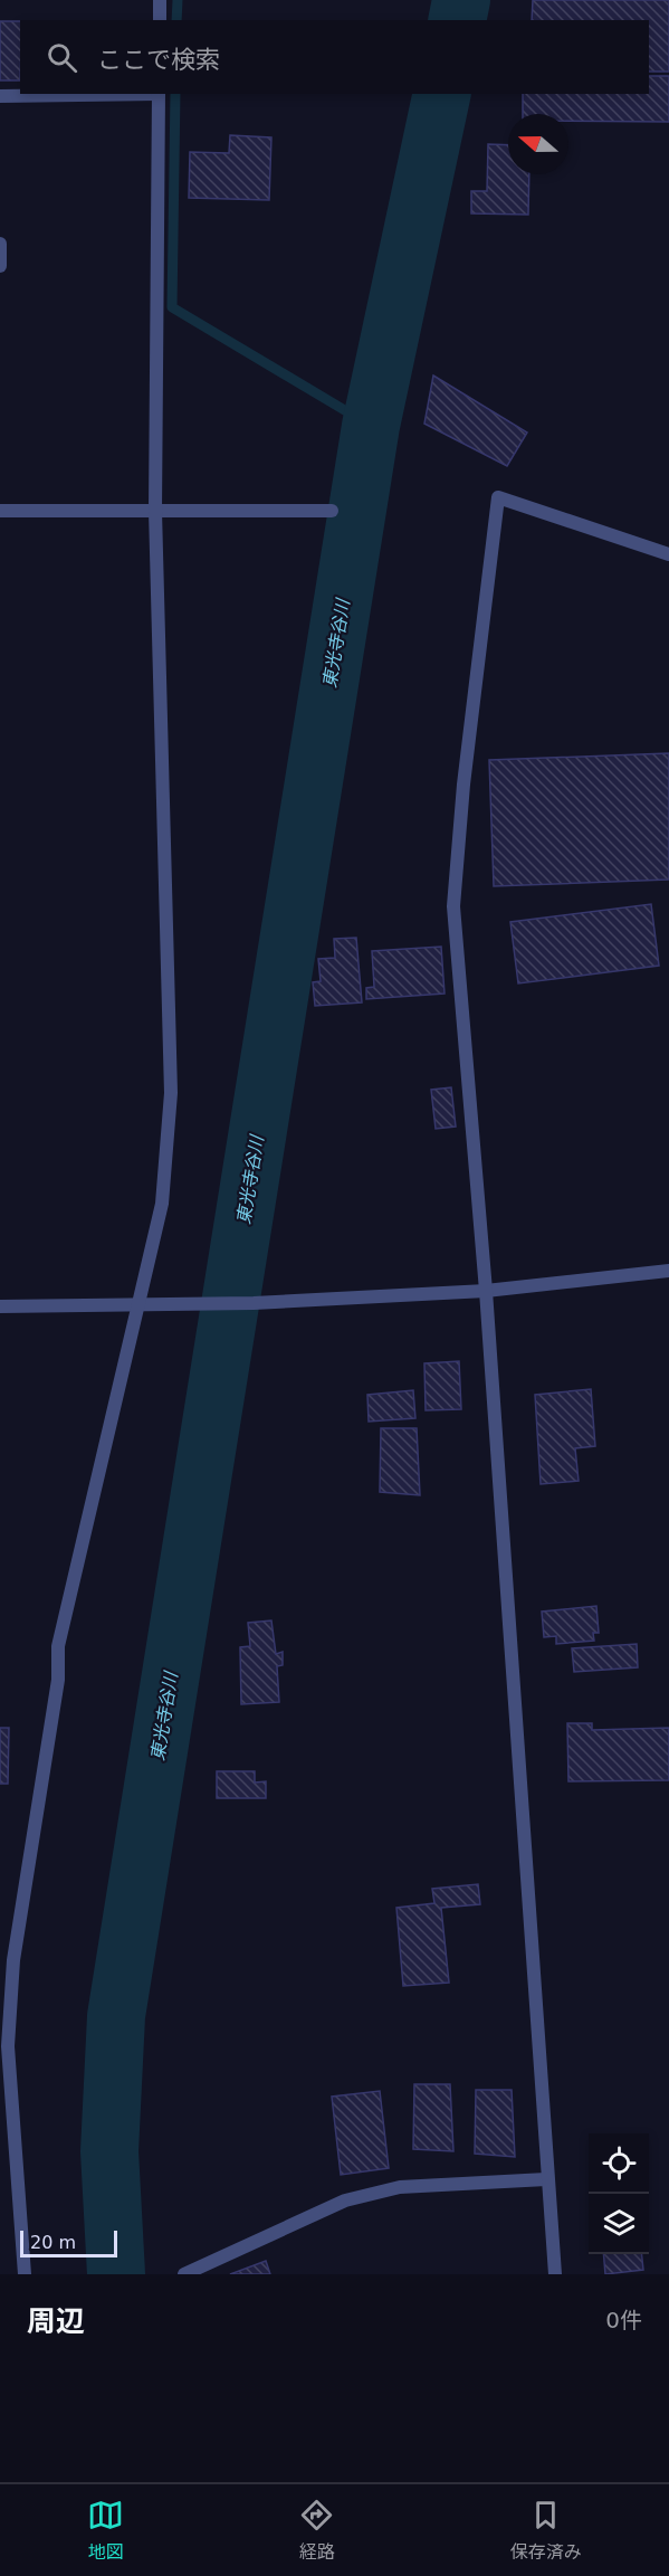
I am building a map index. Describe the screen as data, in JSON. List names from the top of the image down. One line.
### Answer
{"water":["東光寺谷川"],"scale_bar":"20 m","north":"left","page":{"search":"ここで検索","scale":"20 m","heading":["周辺","0件"],"nav":["地図","経路","保存済み"]}}
